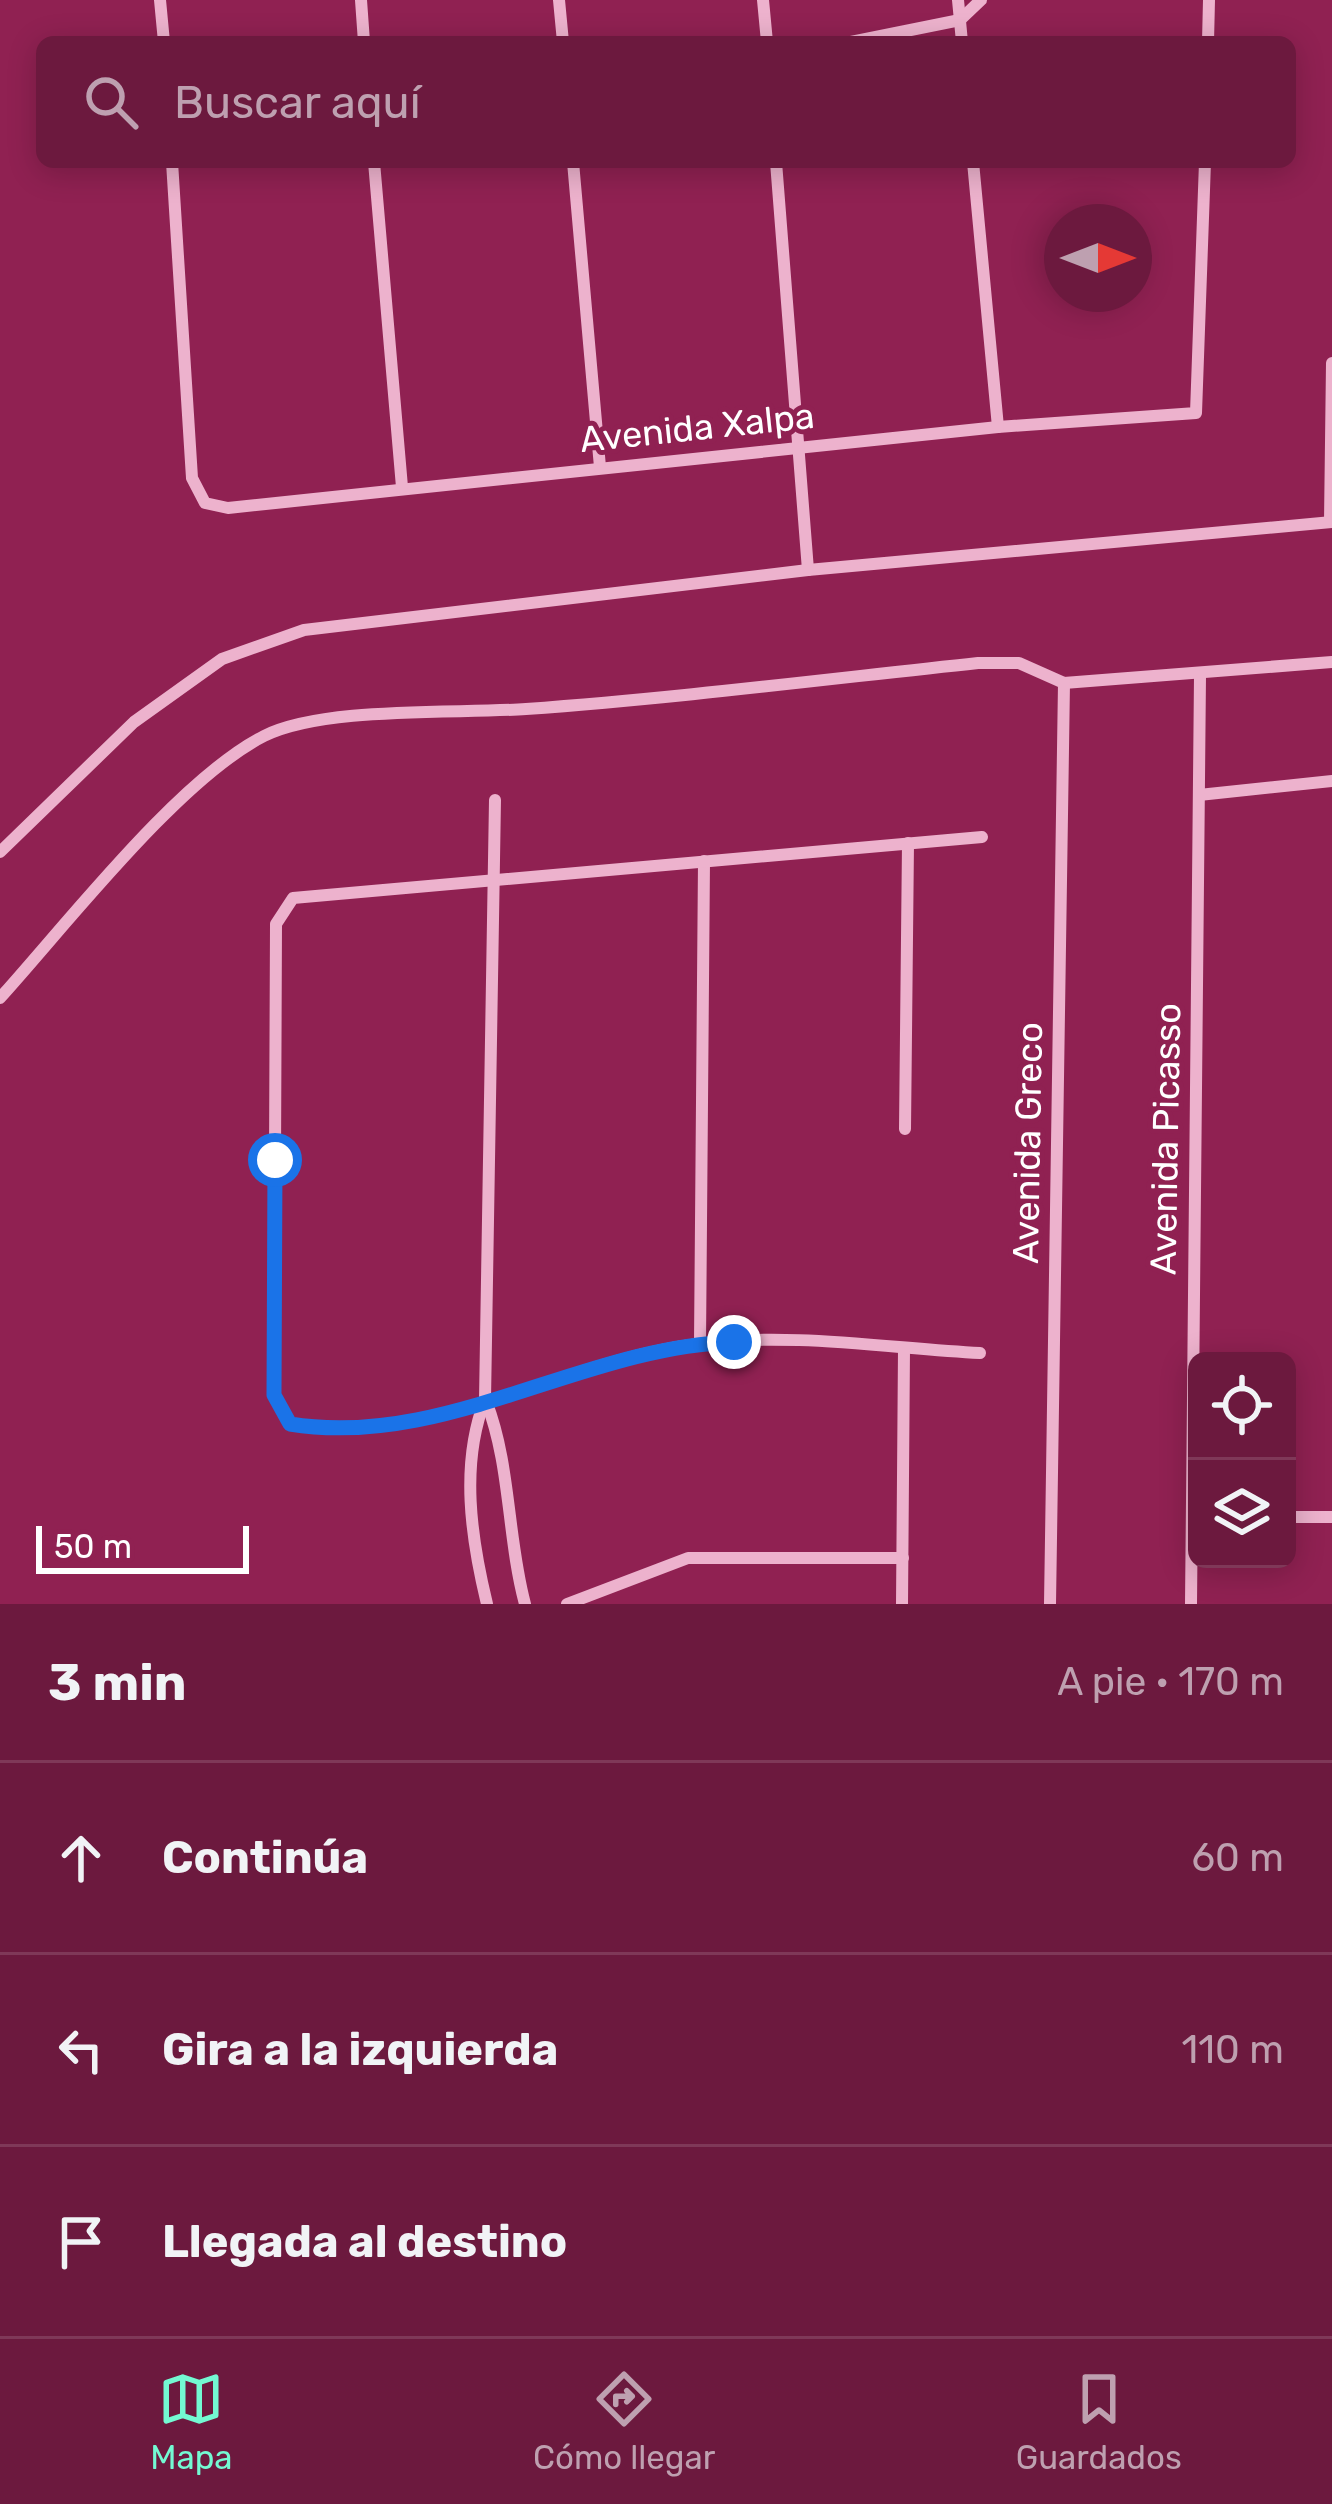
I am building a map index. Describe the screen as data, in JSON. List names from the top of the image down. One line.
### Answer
{"streets":{"street":["Avenida Xalpa","Avenida Picasso","Avenida Greco"]},"scale_bar":"50 m","north":"right","page":{"search":"Buscar aquí","scale":"50 m","heading":["3 min","A pie · 170 m"],"list":[["Continúa","60 m"],["Gira a la izquierda","110 m"],"Llegada al destino"],"nav":["Mapa","Cómo llegar","Guardados"]}}
